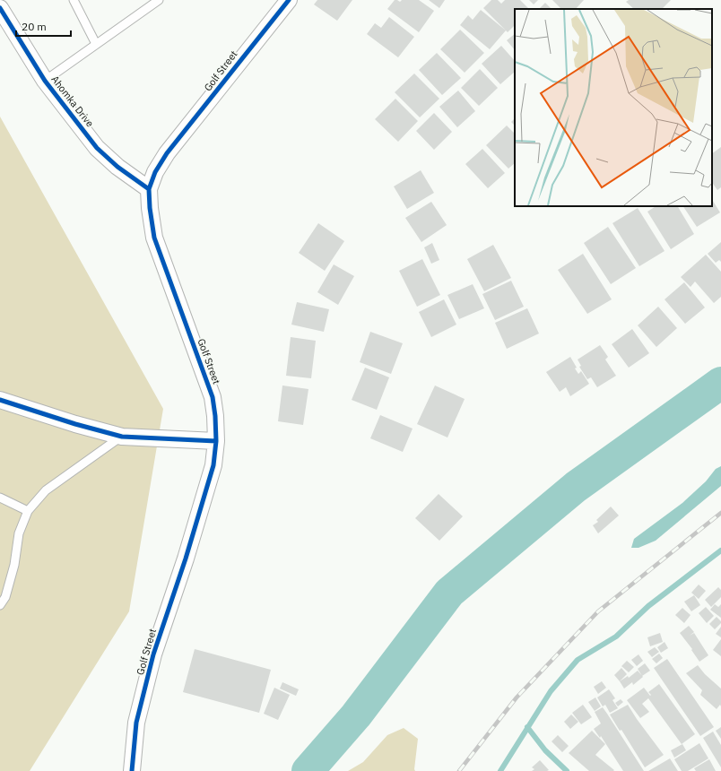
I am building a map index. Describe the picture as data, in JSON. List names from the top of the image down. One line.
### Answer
{"streets":{"street":["Golf Street","Ahomka Drive"]},"crossings":[["Golf Street","Ahomka Drive"]],"scale_bar":"20 m"}
